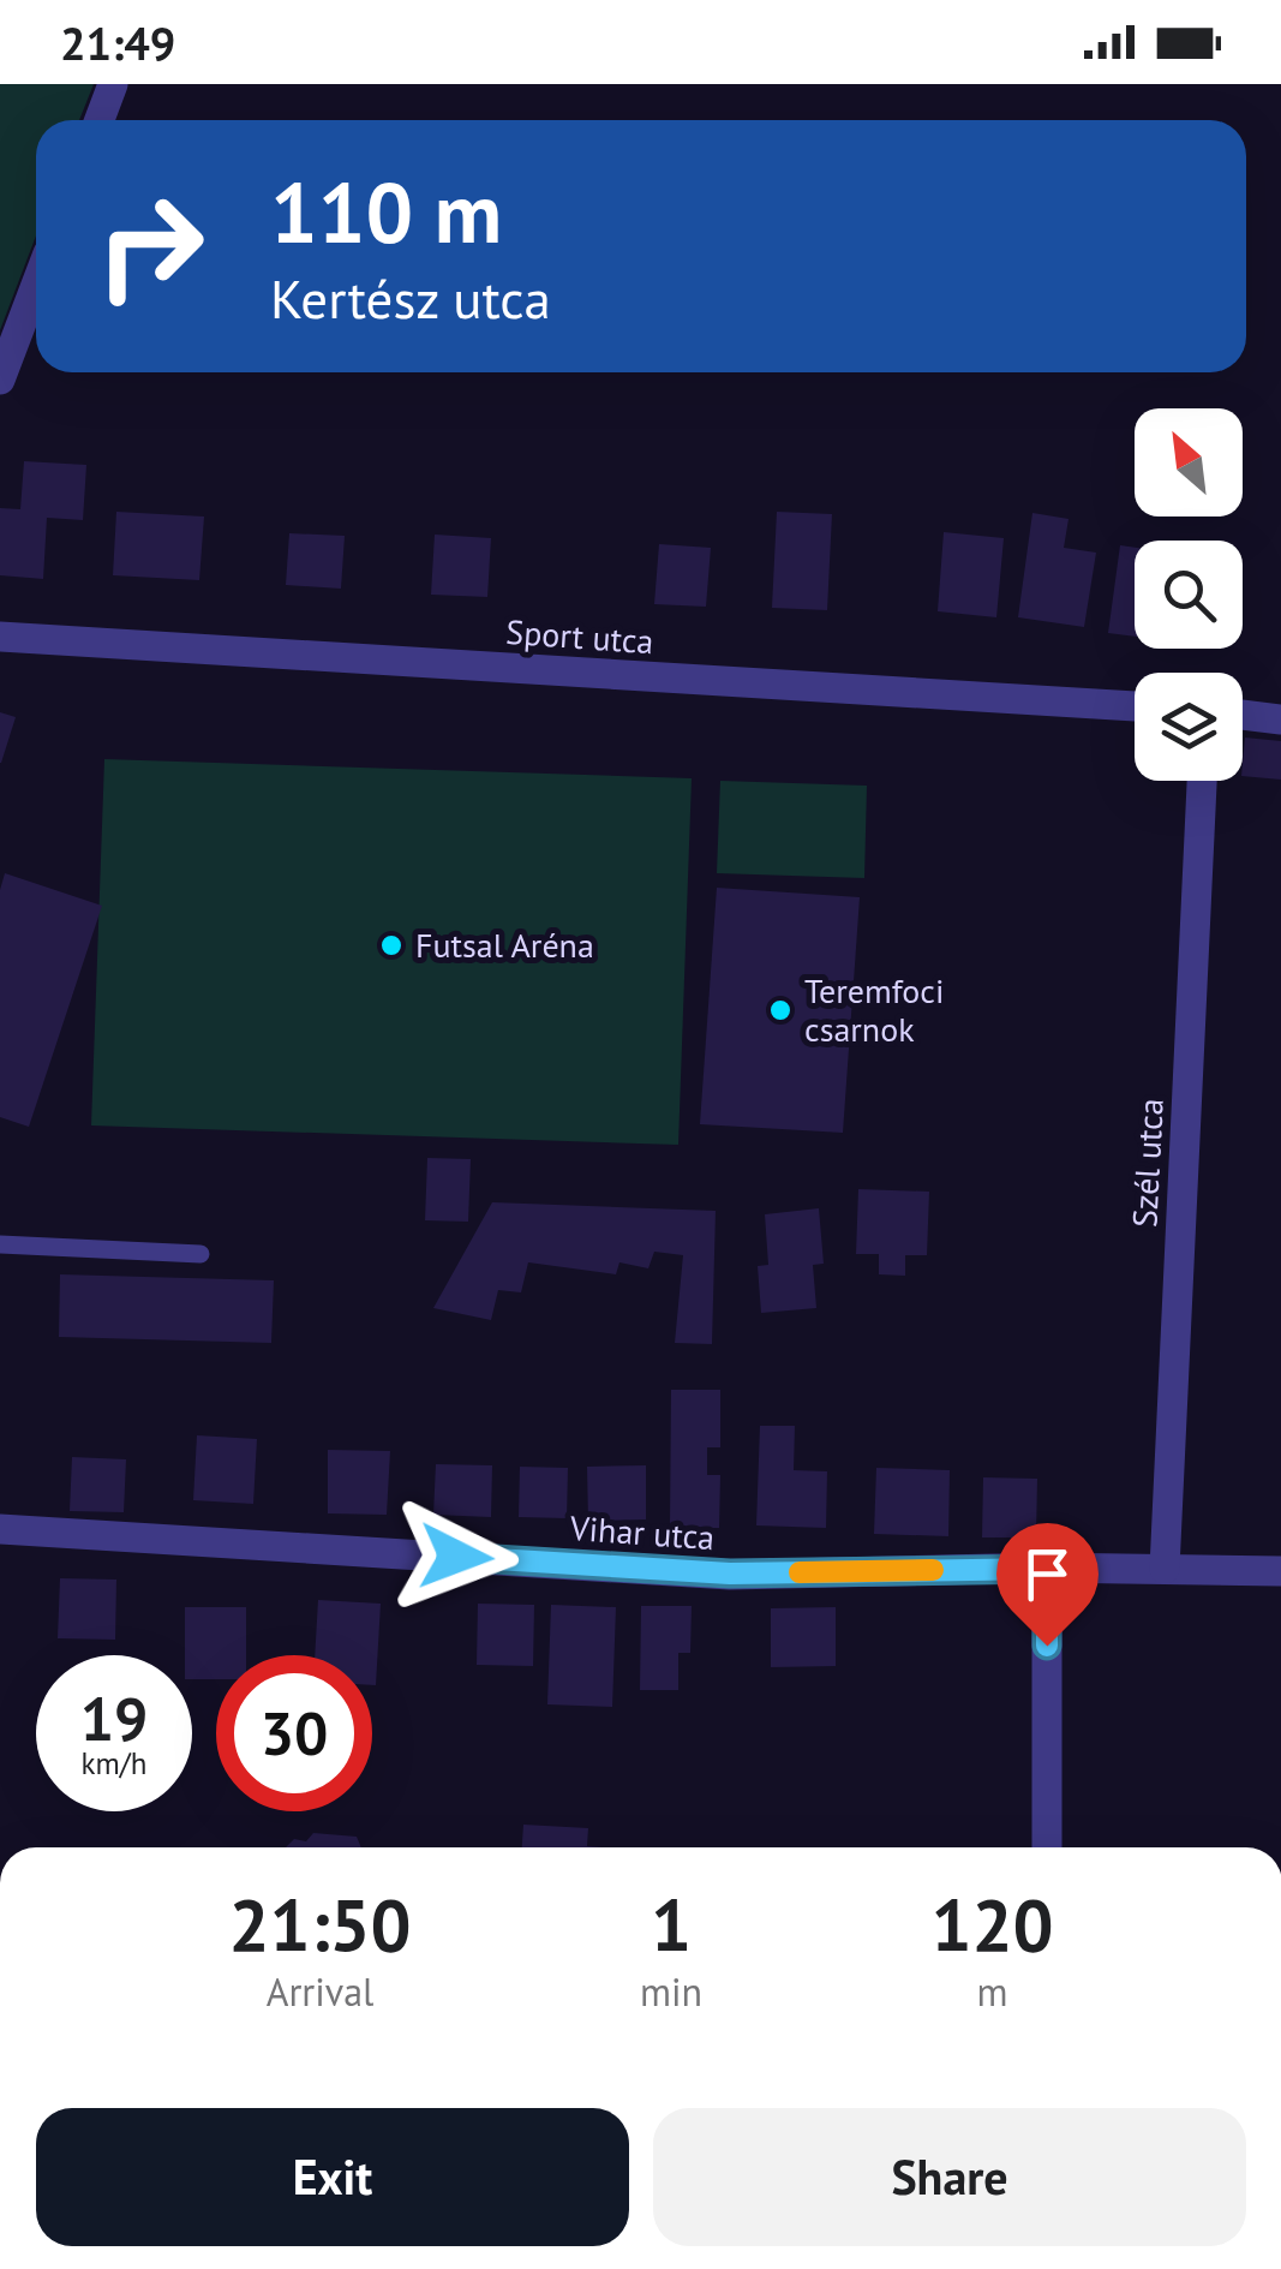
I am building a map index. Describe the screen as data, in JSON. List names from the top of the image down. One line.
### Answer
{"streets":{"street":["Sport utca","Szél utca","Vihar utca"]},"crossings":[["Szél utca","Vihar utca"]],"places":["Futsal Aréna","Teremfoci csarnok"],"north":"top left","page":{"status":"21:49","turn":["110 m","Kertész utca"],"speed":"19 km/h","limit":"30","eta":["21:50","Arrival","1","min","120","m"],"buttons":["Exit","Share"]}}
